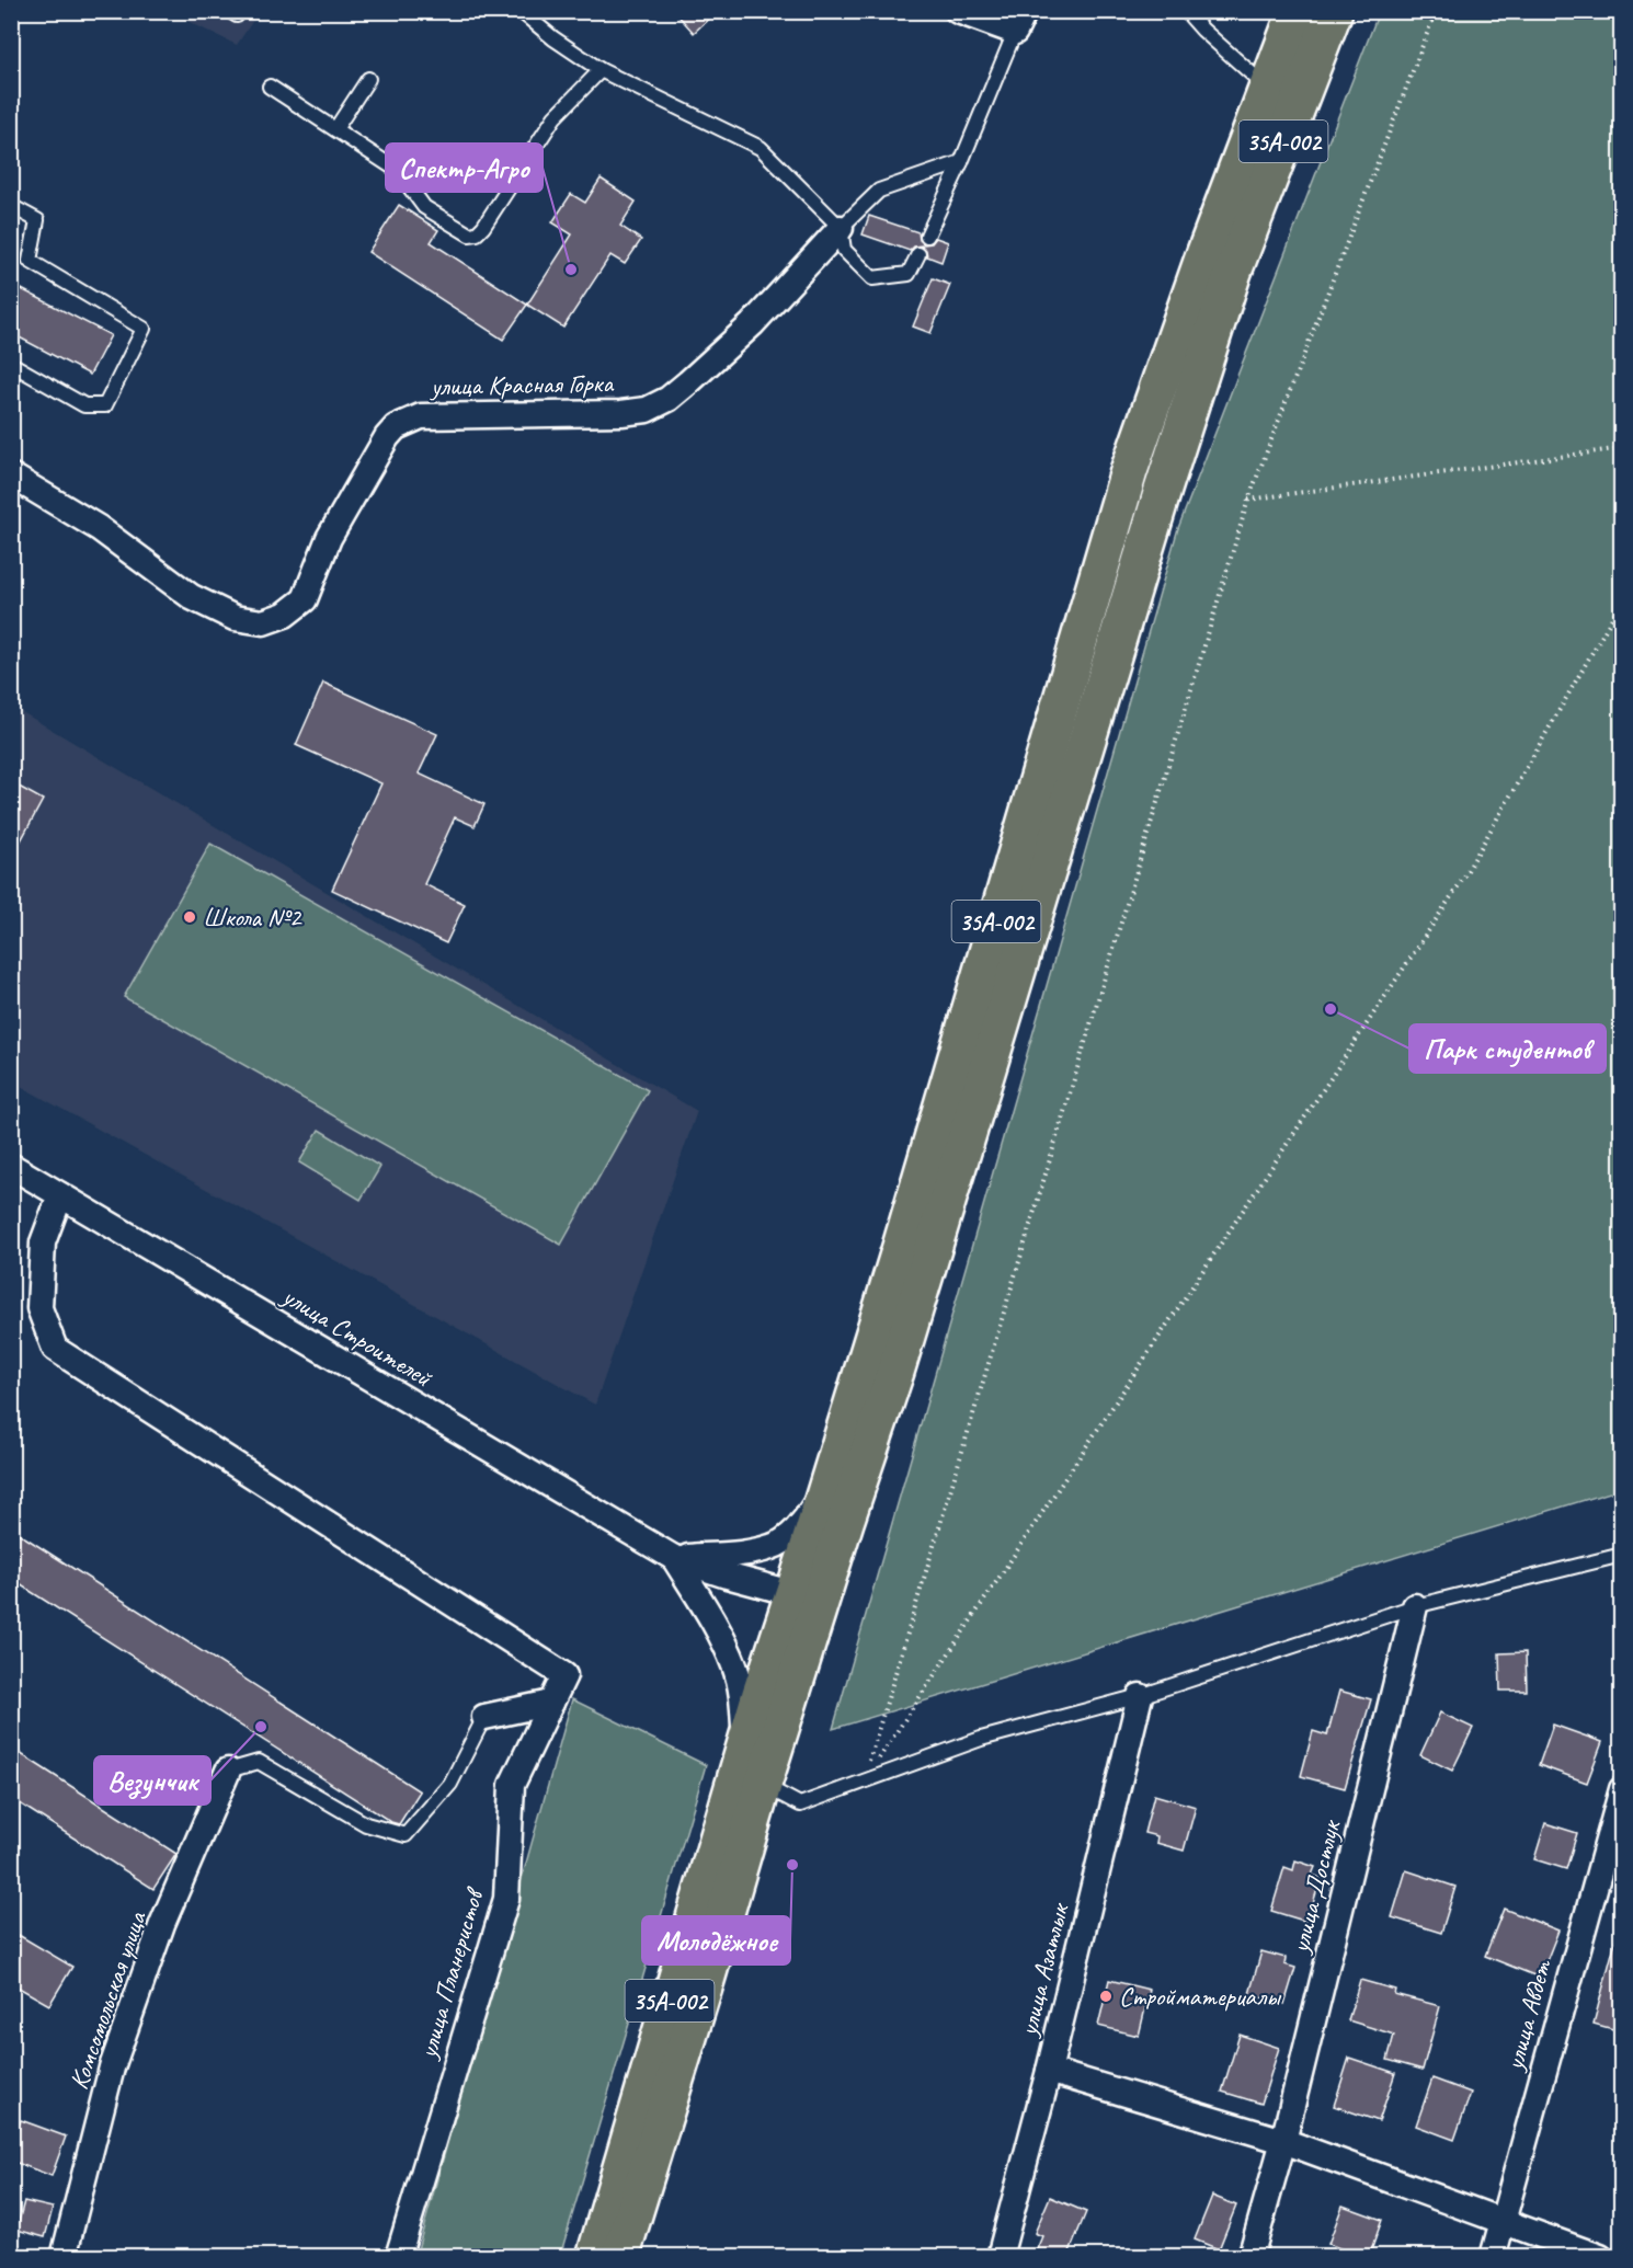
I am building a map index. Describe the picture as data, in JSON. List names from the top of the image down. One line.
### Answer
{"streets":{"main road":["35А-002"],"street":["улица Красная Горка","улица Строителей","улица Достлук","улица Азатлык","улица Планеристов","Комсомольская улица","улица Авдет"]},"crossings":[["35А-002","улица Строителей"],["улица Строителей","улица Планеристов"]],"places":["Спектр-Агро","Школа №2","Парк студентов","Везунчик","Молодёжное","Стройматериалы"]}
